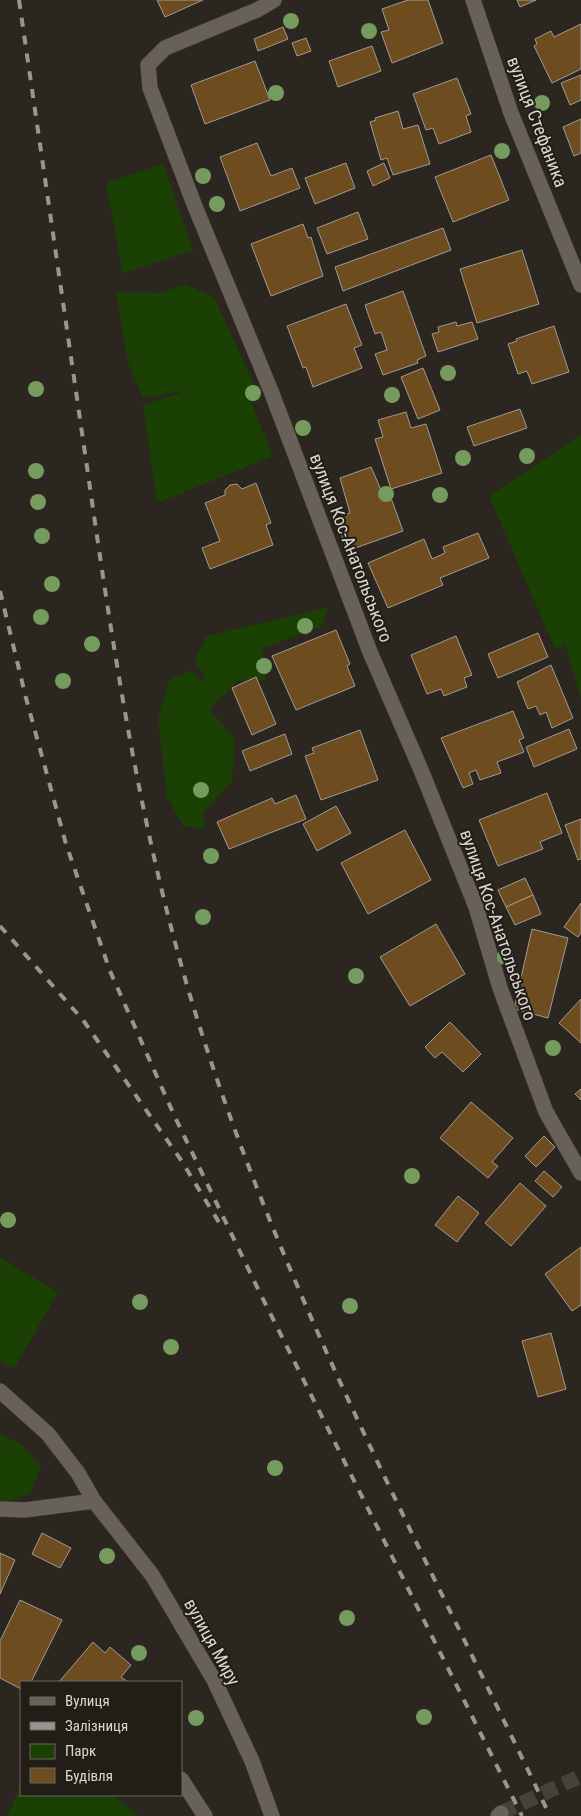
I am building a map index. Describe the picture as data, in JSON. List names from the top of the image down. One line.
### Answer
{"streets":{"street":["вулиця Стефаника","вулиця Кос-Анатольського","вулиця Миру"]},"legend":["Вулиця","Залізниця","Парк","Будівля"]}
